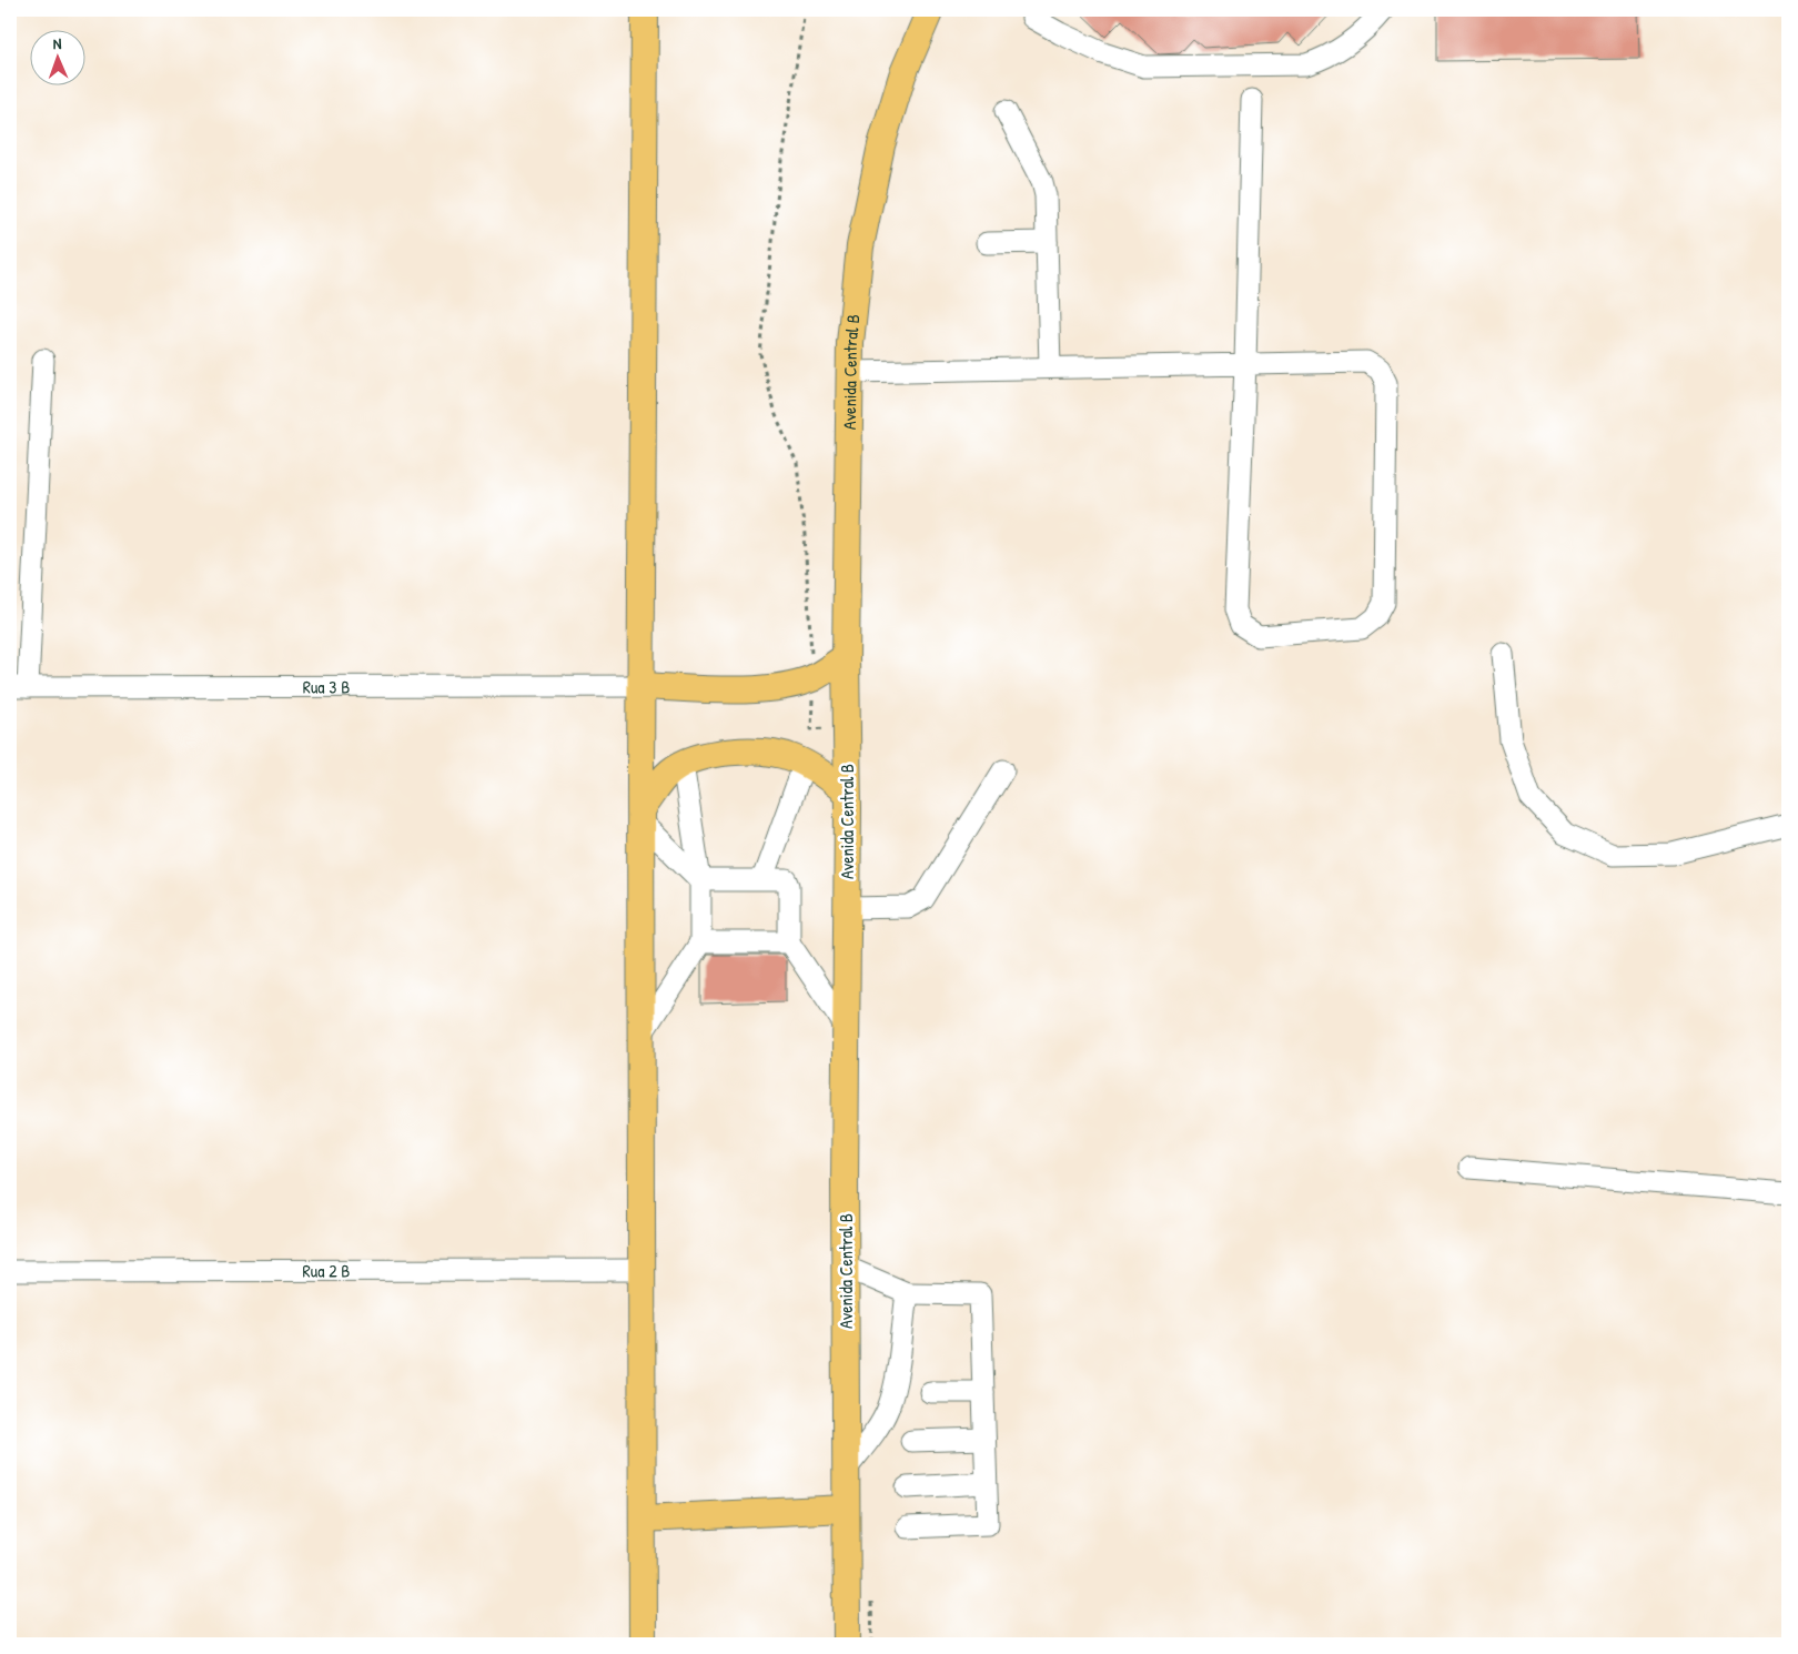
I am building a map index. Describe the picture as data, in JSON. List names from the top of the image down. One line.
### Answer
{"streets":{"main road":["Avenida Central B"],"street":["Rua 3 B","Rua 2 B"]},"north":"top"}
